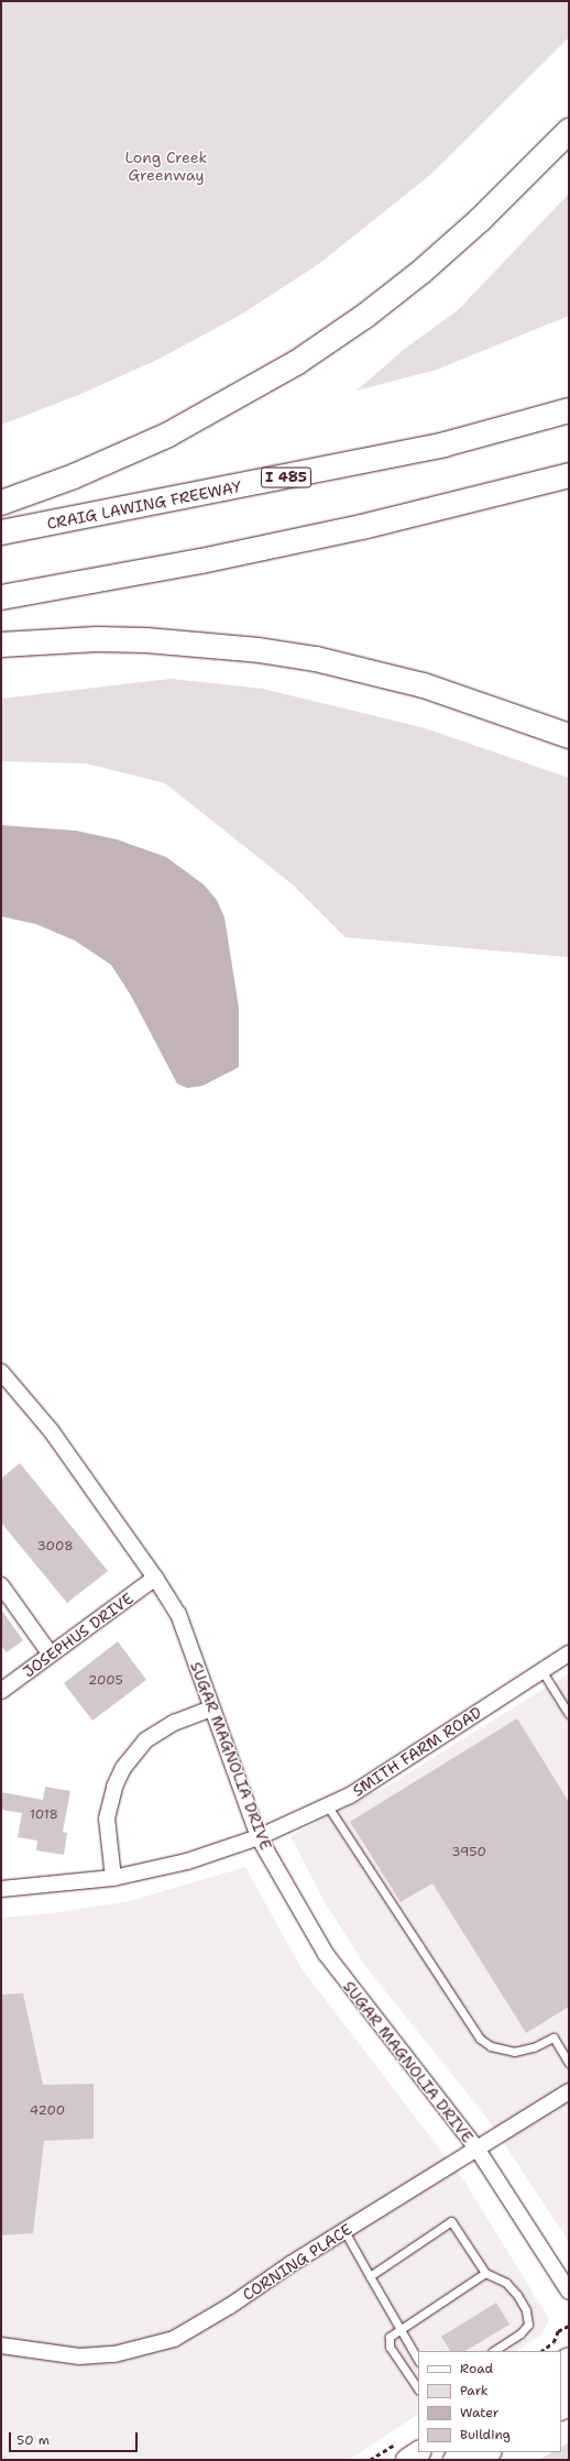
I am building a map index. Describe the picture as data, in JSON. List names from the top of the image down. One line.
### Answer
{"streets":{"highway":["I 485","CRAIG LAWING FREEWAY"],"street":["JOSEPHUS DRIVE","SMITH FARM ROAD","SUGAR MAGNOLIA DRIVE","CORNING PLACE"]},"crossings":[["JOSEPHUS DRIVE","SUGAR MAGNOLIA DRIVE"],["SMITH FARM ROAD","SUGAR MAGNOLIA DRIVE"],["SUGAR MAGNOLIA DRIVE","CORNING PLACE"]],"parks":["Long Creek Greenway"],"house_numbers":["3008","2005","1018","3950","4200"],"legend":["Road","Park","Water","Building"],"scale_bar":"50 m"}
